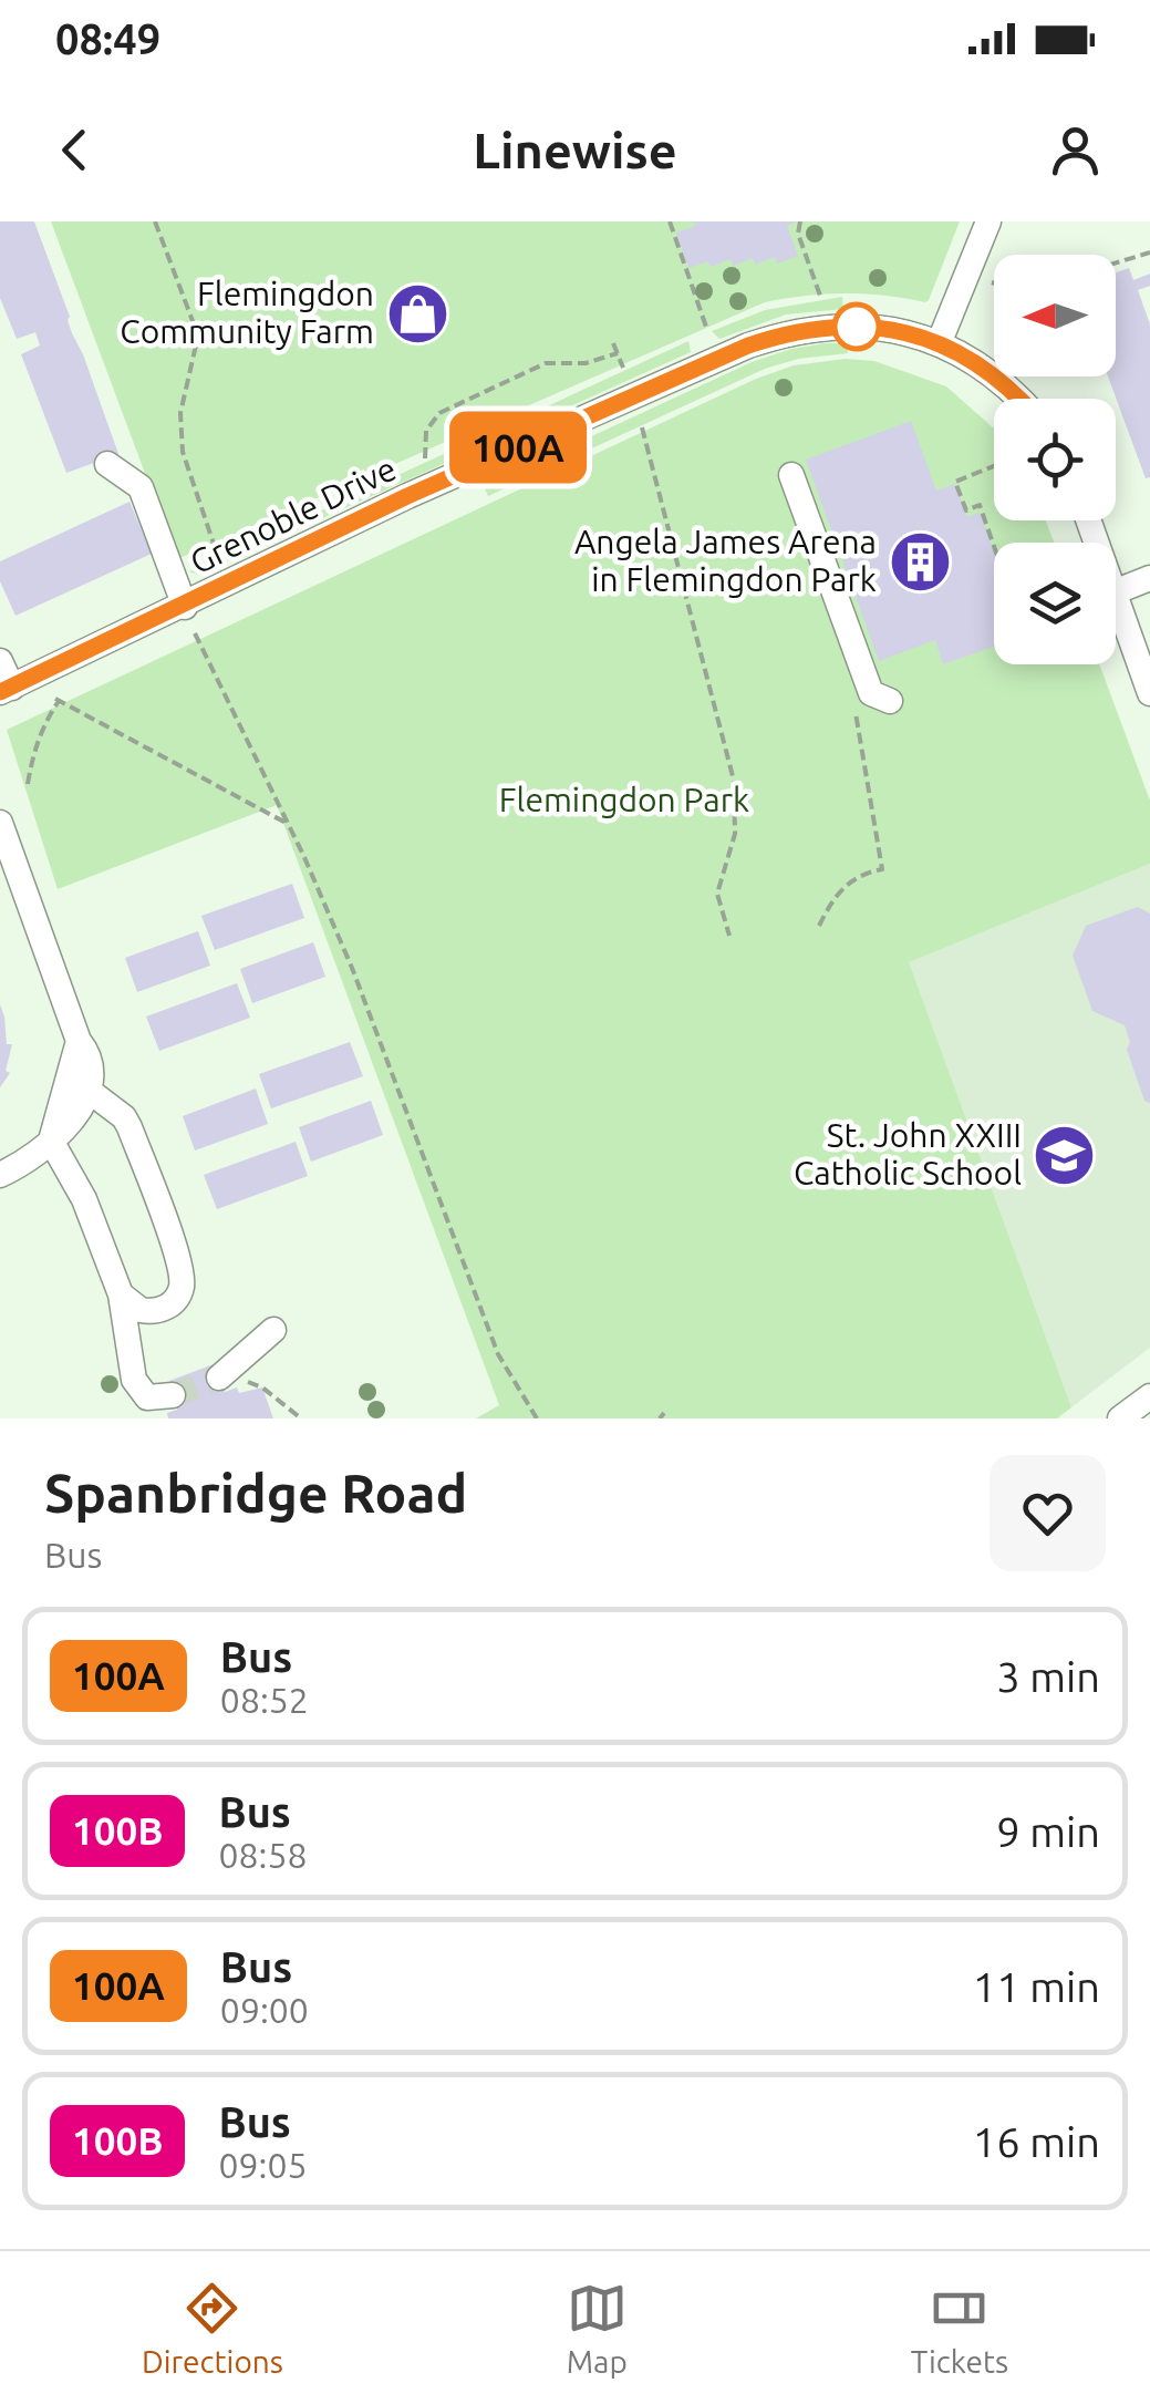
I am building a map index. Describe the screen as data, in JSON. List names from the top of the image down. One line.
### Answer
{"streets":{"street":["Grenoble Drive"]},"parks":["Flemingdon Park"],"places":{"shop":["Flemingdon Community Farm"],"building":["Angela James Arena in Flemingdon Park"],"school or university":["St. John XXIII Catholic School"]},"lines":["bus line 100A"],"north":"left","page":{"status":"08:49","header":"Linewise","on_map":"100A","heading":["Spanbridge Road","Bus"],"list":[{"mark":"100A","name":"Bus","note":"08:52","value":"3 min"},{"mark":"100B","name":"Bus","note":"08:58","value":"9 min"},{"mark":"100A","name":"Bus","note":"09:00","value":"11 min"},{"mark":"100B","name":"Bus","note":"09:05","value":"16 min"}],"tabs":["Directions","Map","Tickets"]}}
